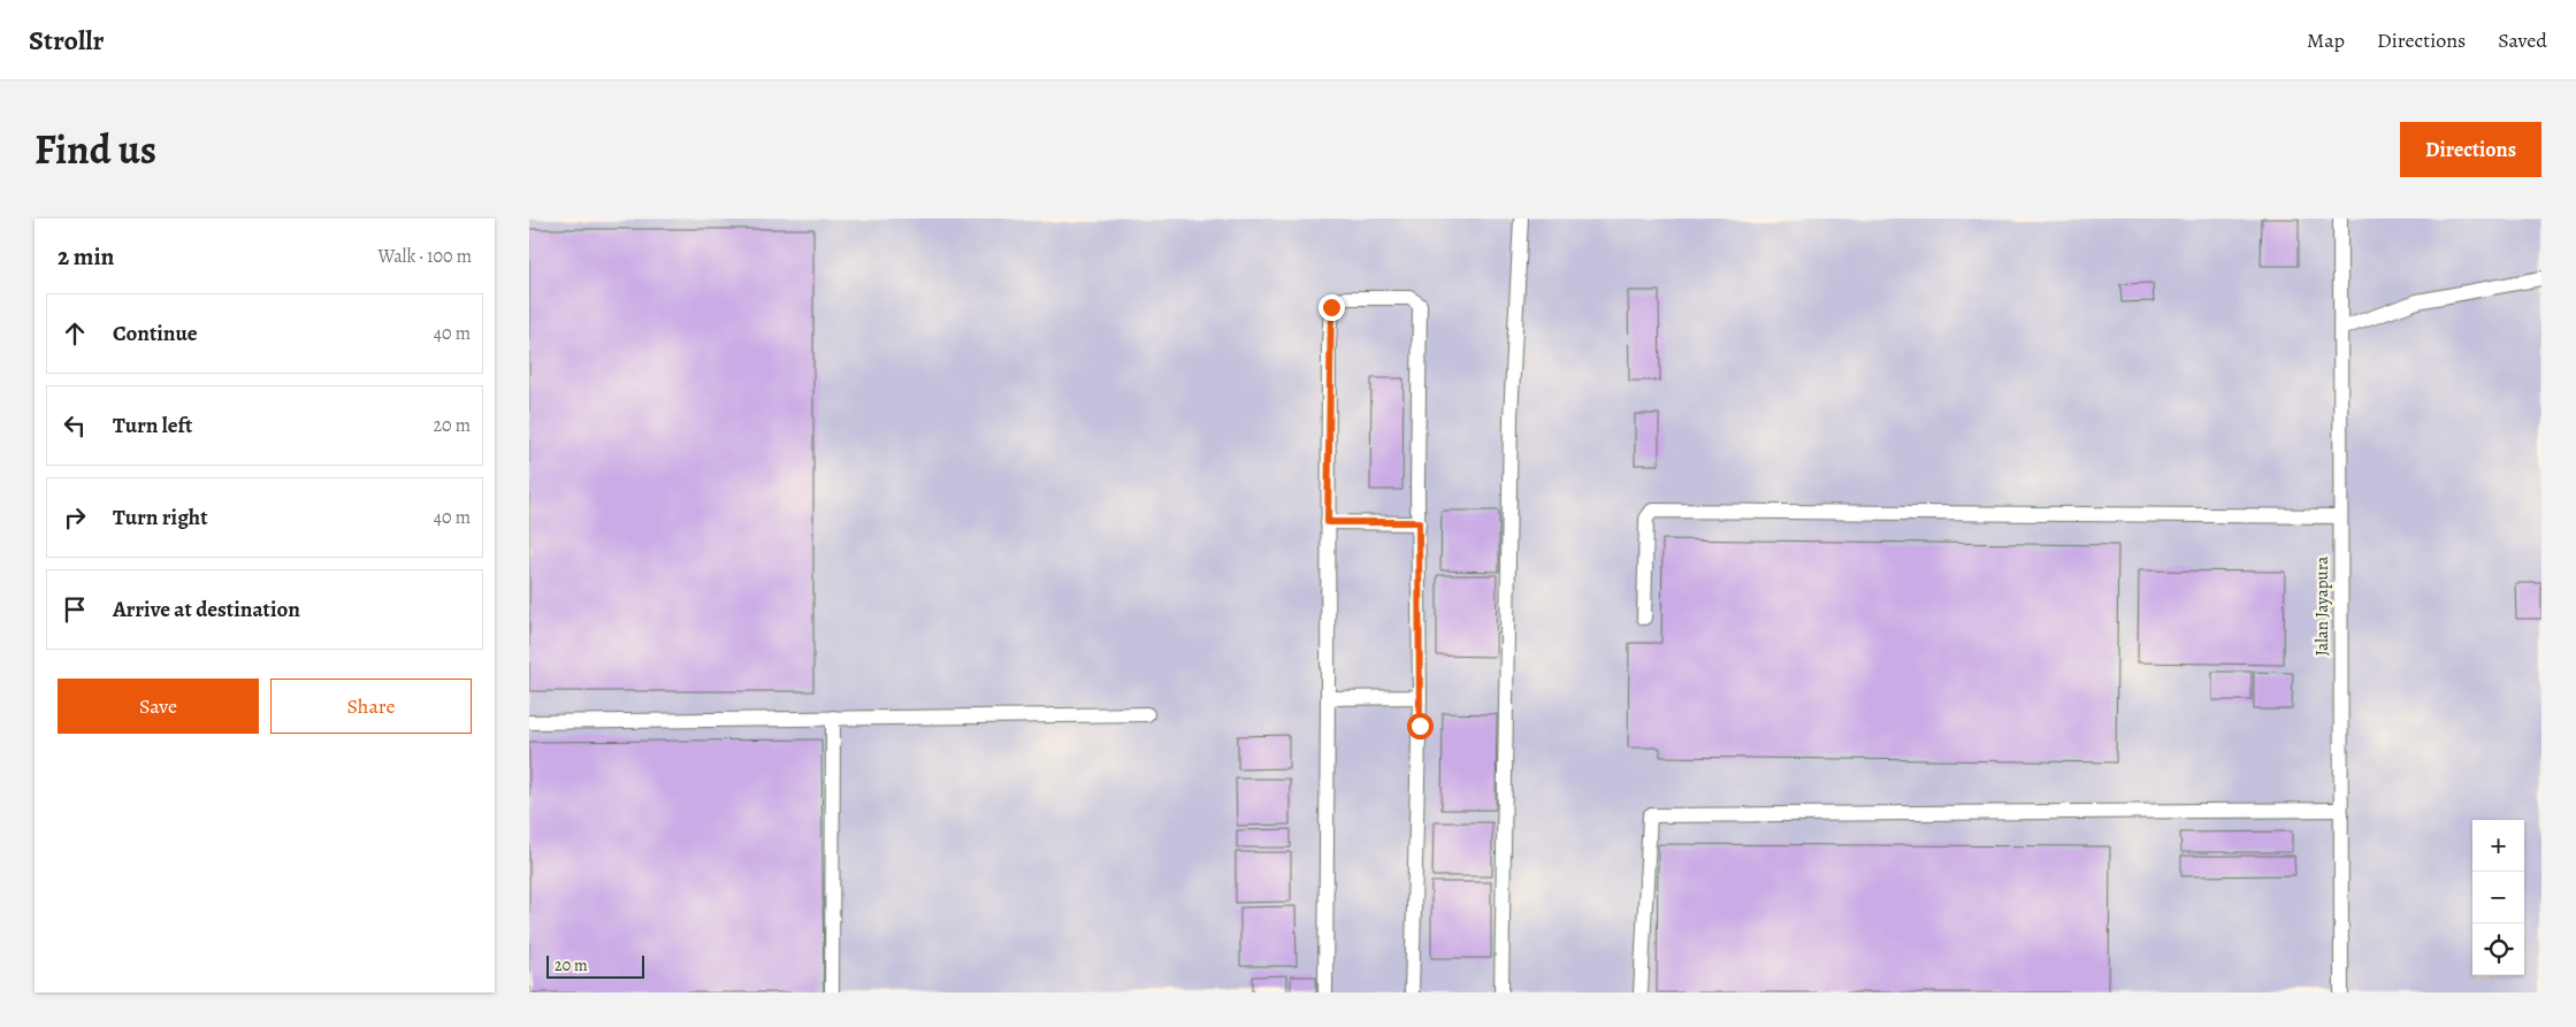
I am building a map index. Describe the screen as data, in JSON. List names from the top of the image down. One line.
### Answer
{"streets":{"lane":["Jalan Jayapura"]},"scale_bar":"20 m","page":{"header":"Strollr","nav":["Map","Directions","Saved"],"title":"Find us","buttons":["Directions",["Save","Share"]],"heading":["2 min","Walk · 100 m"],"list":[["Continue","40 m"],["Turn left","20 m"],["Turn right","40 m"],"Arrive at destination"],"map_buttons":["+","−"],"scale":"20 m"}}
